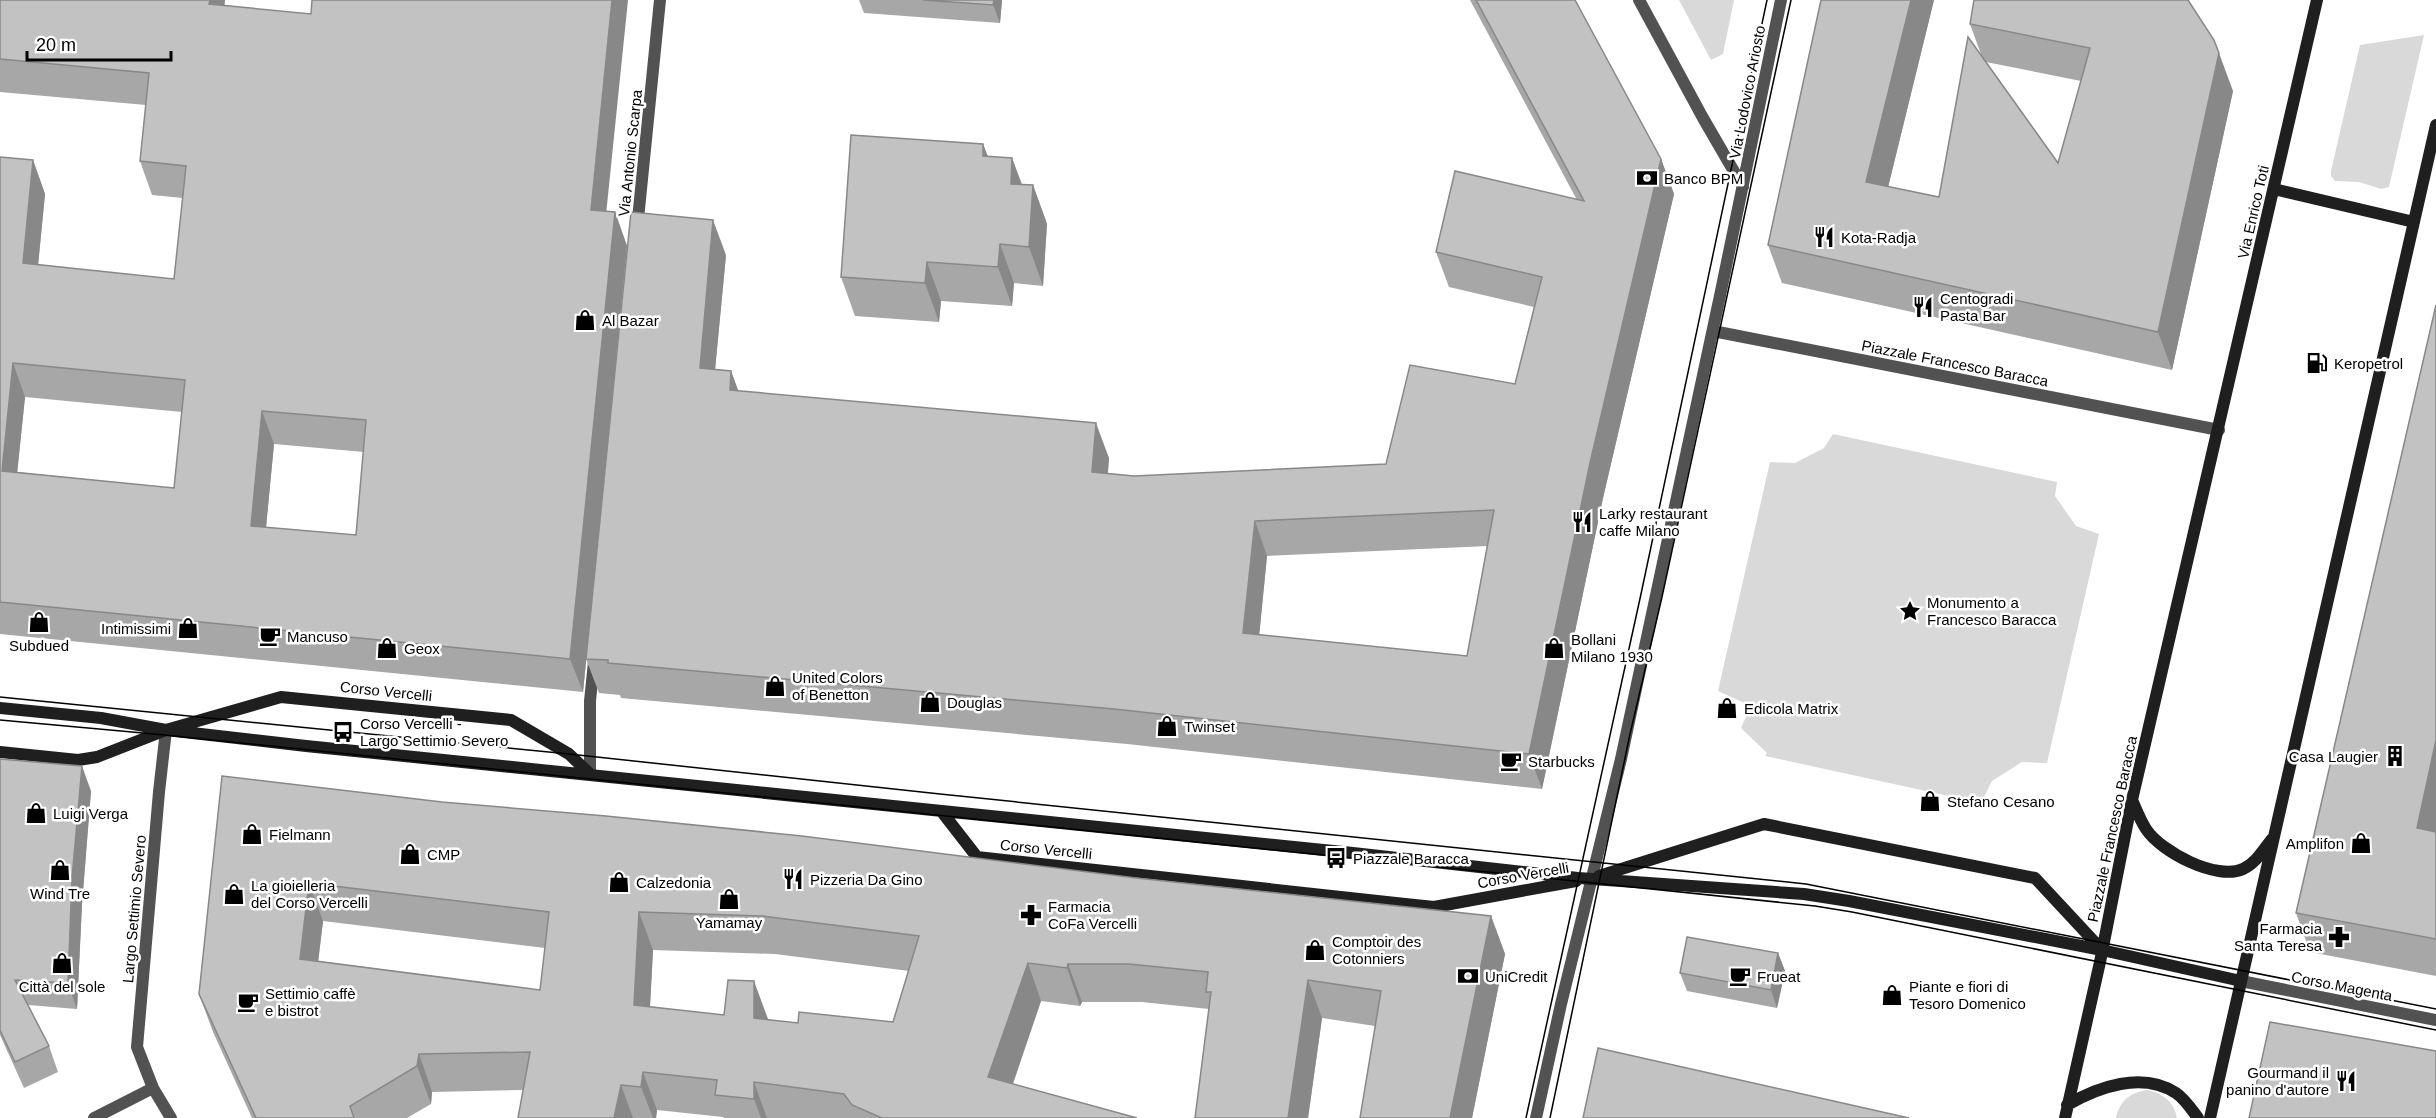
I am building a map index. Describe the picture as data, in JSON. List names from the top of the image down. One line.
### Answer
{"streets":{"street":["Via Lodovico Ariosto","Via Antonio Scarpa","Via Enrico Toti","Piazzale Francesco Baracca","Corso Vercelli","Largo Settimio Severo","Corso Magenta"]},"crossings":[["Via Lodovico Ariosto","Piazzale Francesco Baracca"],["Via Enrico Toti","Piazzale Francesco Baracca"],["Piazzale Francesco Baracca","Corso Vercelli"],["Corso Vercelli","Largo Settimio Severo"]],"places":{"bank":["Banco BPM","UniCredit"],"restaurant":["Kota-Radja","Centogradi Pasta Bar","Larky restaurant caffe Milano","Pizzeria Da Gino","Gourmand il panino d'autore"],"shop":["Al Bazar","Subdued","Intimissimi","Geox","Bollani Milano 1930","United Colors of Benetton","Douglas","Edicola Matrix","Twinset","Stefano Cesano","Luigi Verga","Fielmann","Amplifon","CMP","Wind Tre","Calzedonia","La gioielleria del Corso Vercelli","Yamamay","Comptoir des Cotonniers","Città del sole","Piante e fiori di Tesoro Domenico"],"fuel station":["Keropetrol"],"place":["Monumento a Francesco Baracca"],"cafe":["Mancuso","Starbucks","Frueat","Settimio caffè e bistrot"],"bus stop":["Corso Vercelli - Largo Settimio Severo","Piazzale Baracca"],"building":["Casa Laugier"],"pharmacy":["Farmacia CoFa Vercelli","Farmacia Santa Teresa"]},"scale_bar":"20 m"}
